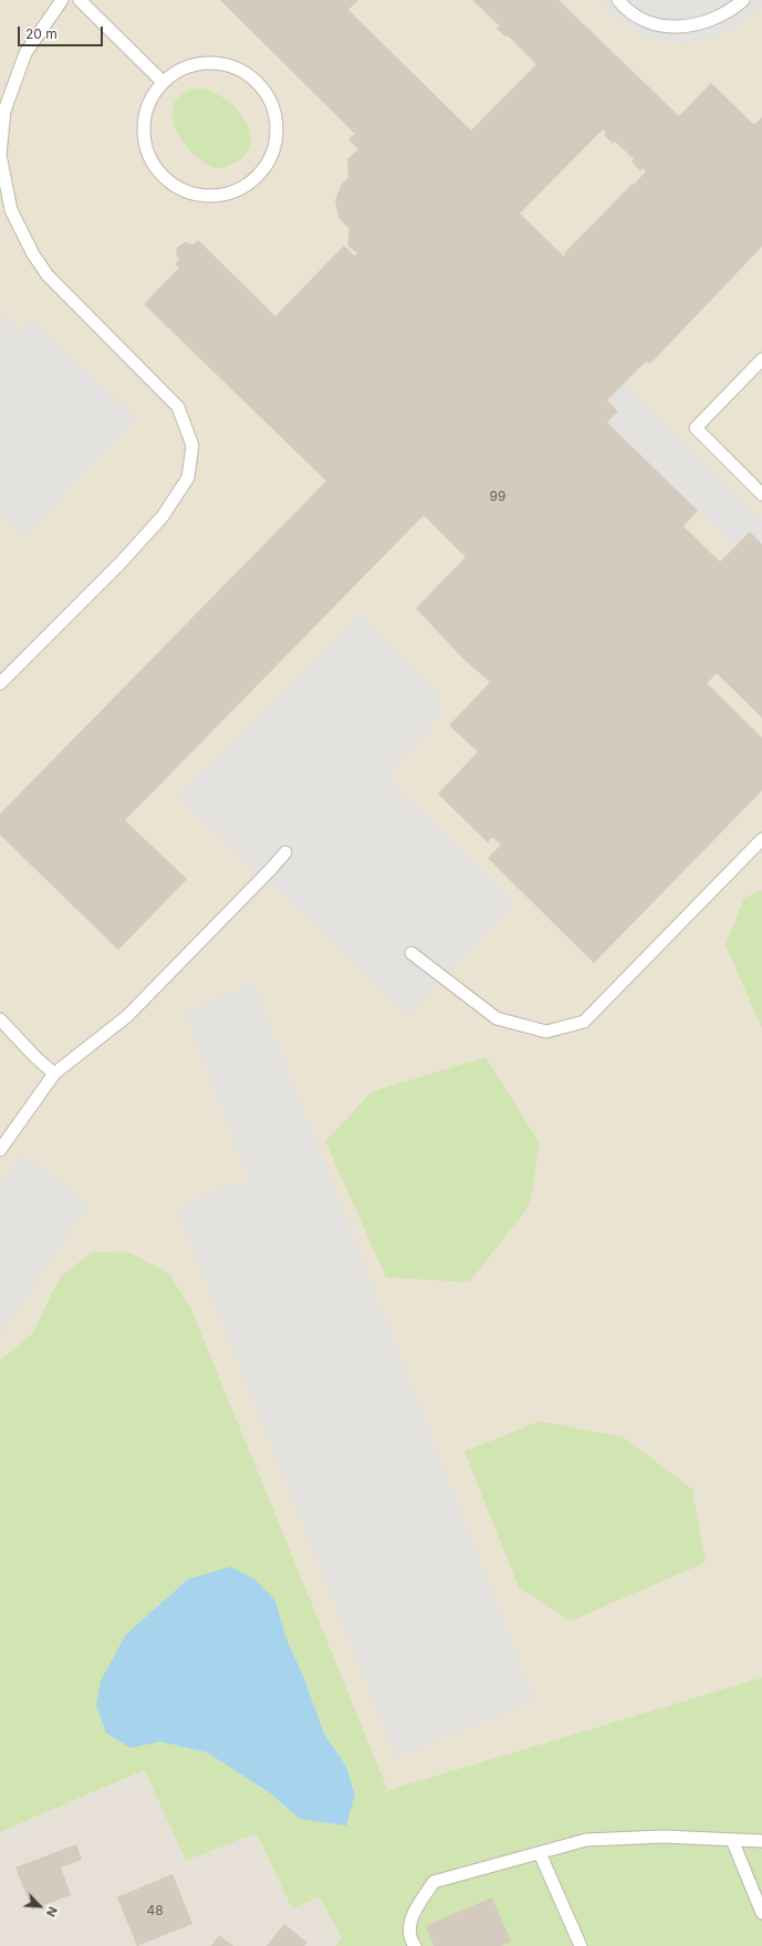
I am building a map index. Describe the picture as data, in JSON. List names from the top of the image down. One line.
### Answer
{"house_numbers":["99","48"],"scale_bar":"20 m","north":"bottom right"}
